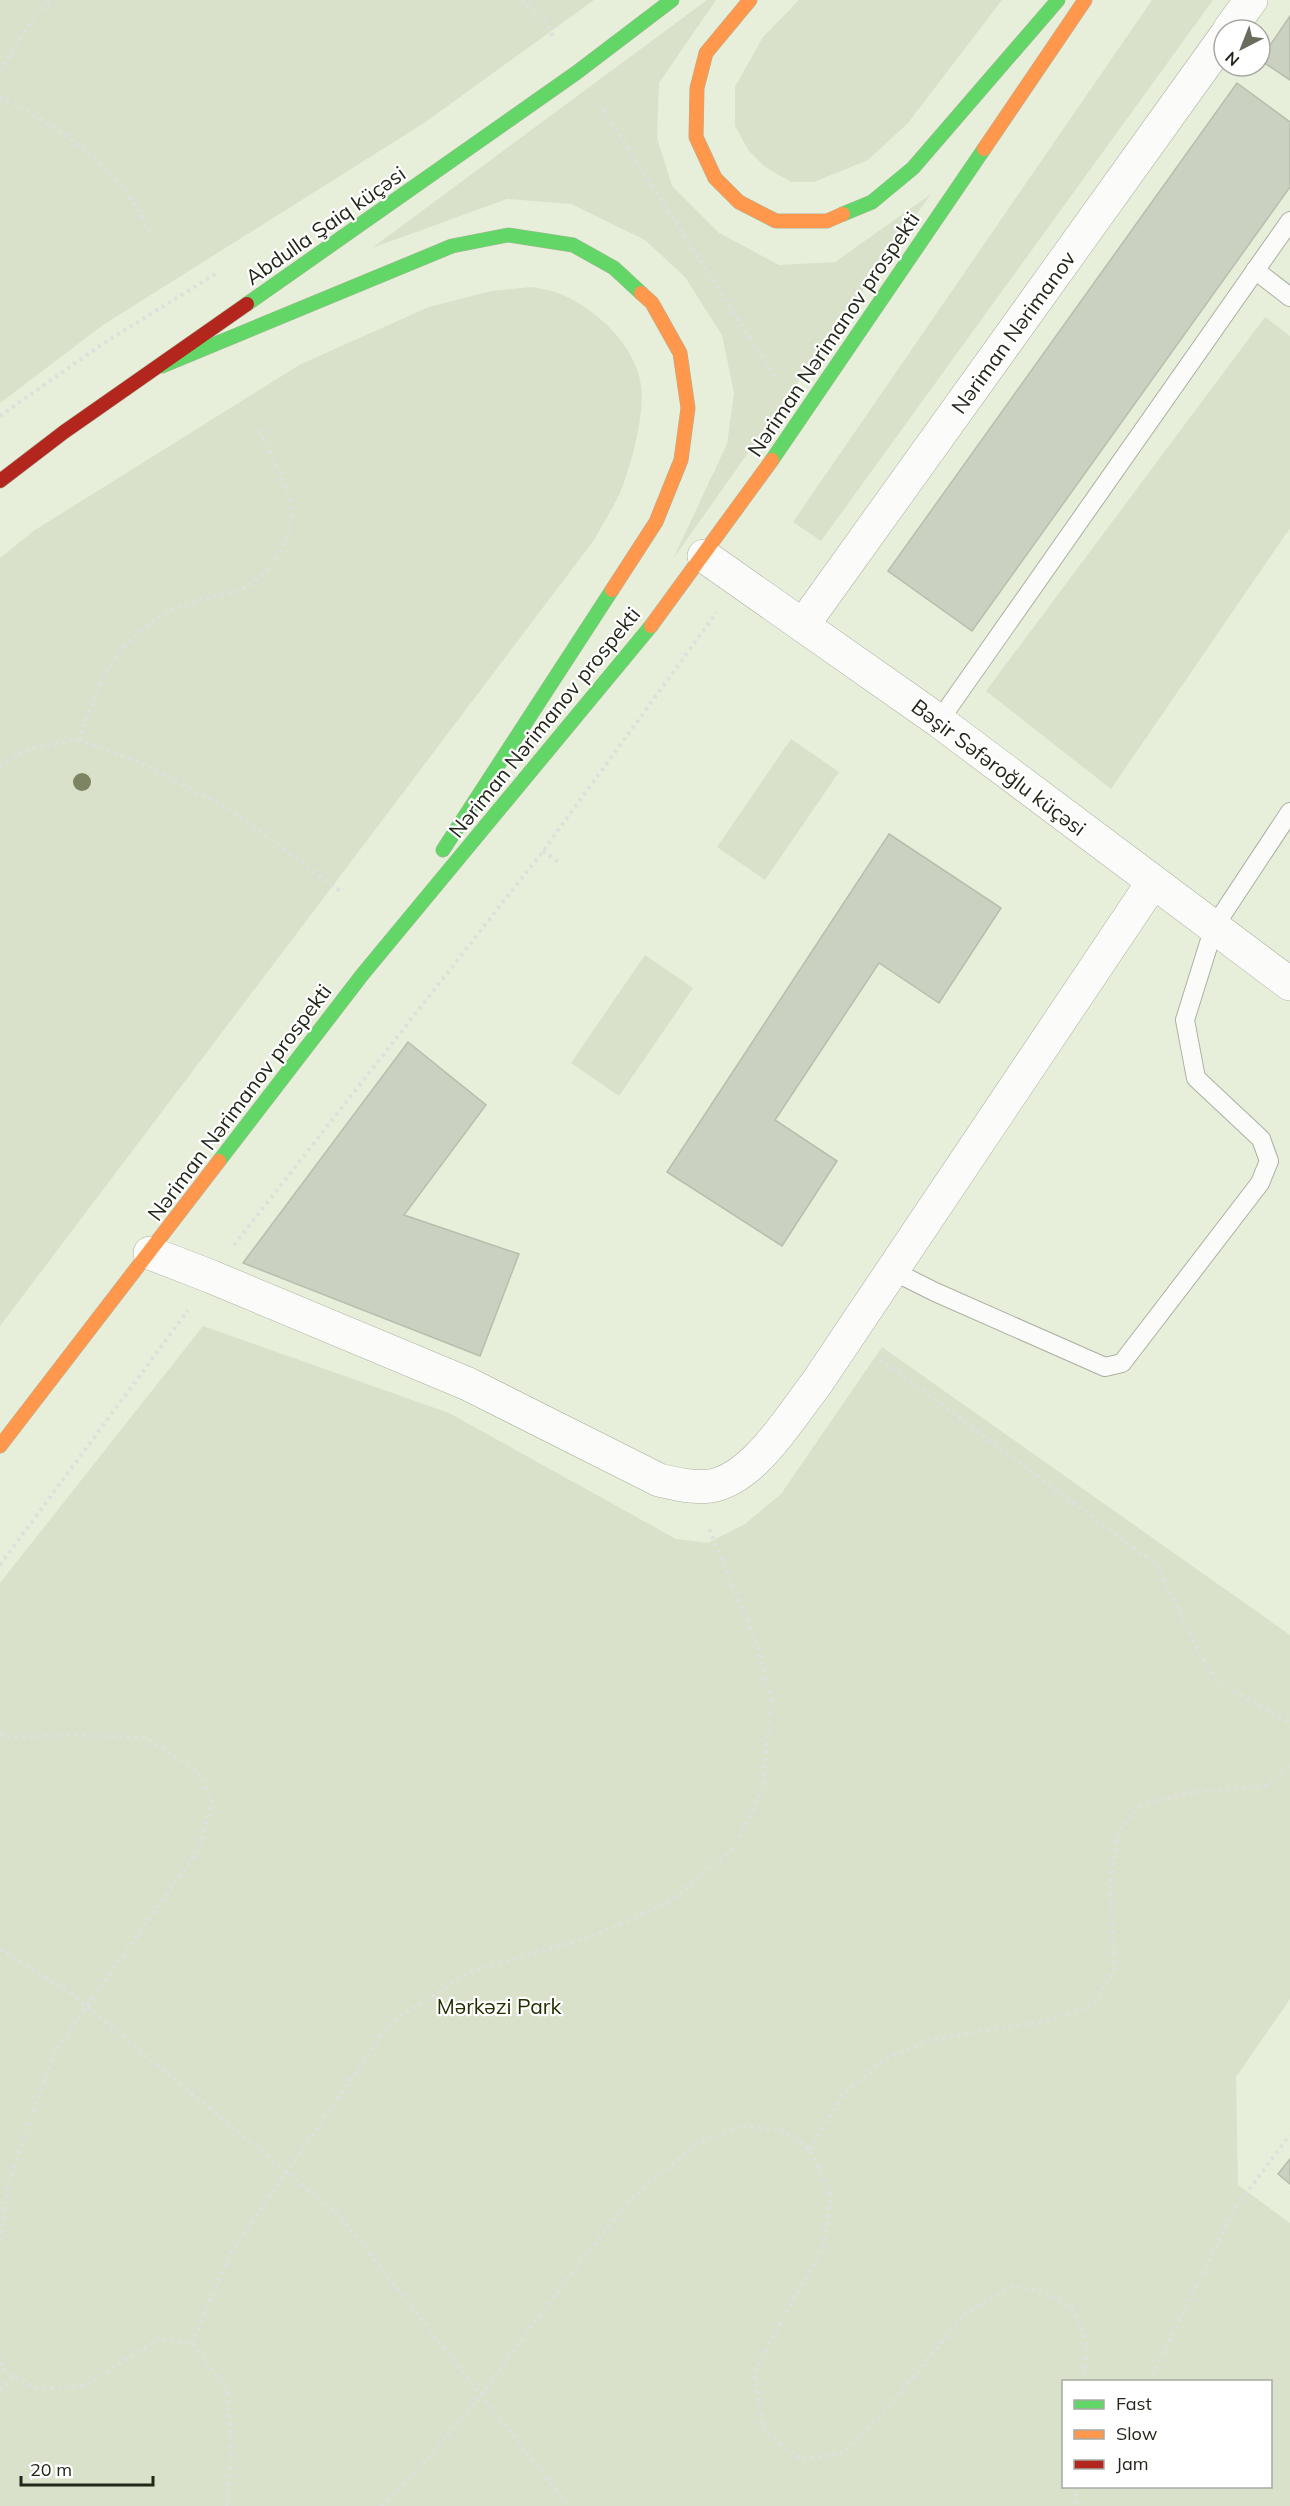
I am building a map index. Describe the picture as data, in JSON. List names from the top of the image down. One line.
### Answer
{"streets":{"main road":["Abdulla Şaiq küçəsi","Nəriman Nərimanov prospekti"],"street":["Nəriman Nərimanov","Bəşir Səfəroğlu küçəsi"]},"crossings":[["Nəriman Nərimanov","Bəşir Səfəroğlu küçəsi"],["Nəriman Nərimanov prospekti","Bəşir Səfəroğlu küçəsi"]],"parks":["Mərkəzi Park"],"legend":["Fast","Slow","Jam"],"scale_bar":"20 m","north":"bottom left"}
